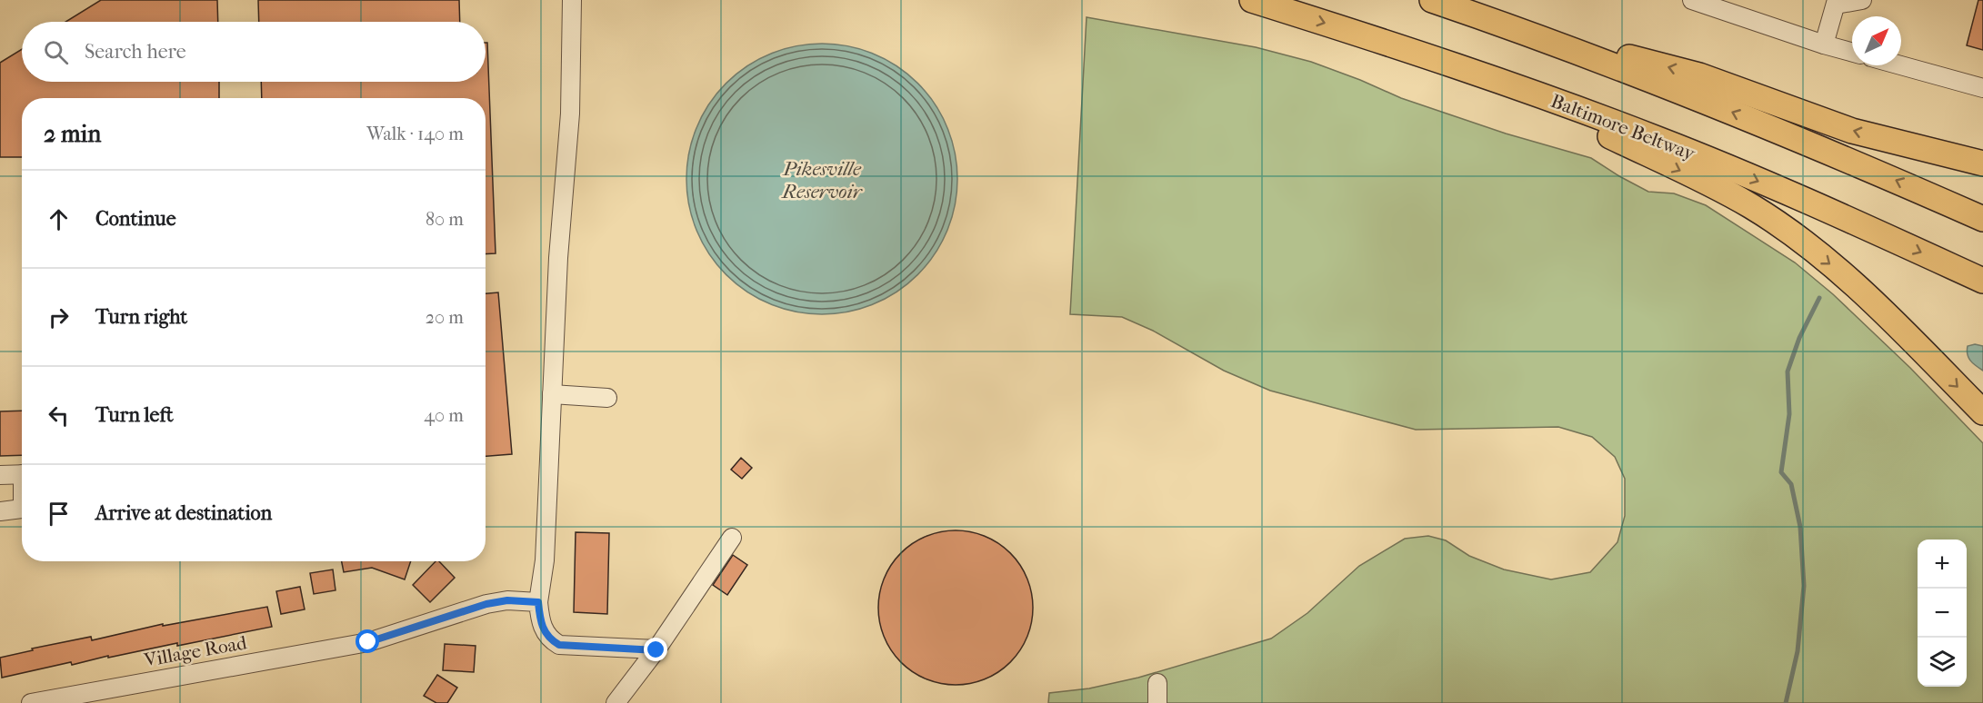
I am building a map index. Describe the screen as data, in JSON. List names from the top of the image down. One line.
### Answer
{"streets":{"highway":["Baltimore Beltway"],"street":["Village Road"]},"water":["Pikesville Reservoir"],"north":"top right","page":{"search":"Search here","heading":["2 min","Walk · 140 m"],"list":[["Continue","80 m"],["Turn right","20 m"],["Turn left","40 m"],"Arrive at destination"],"map_buttons":["+","−"]}}
